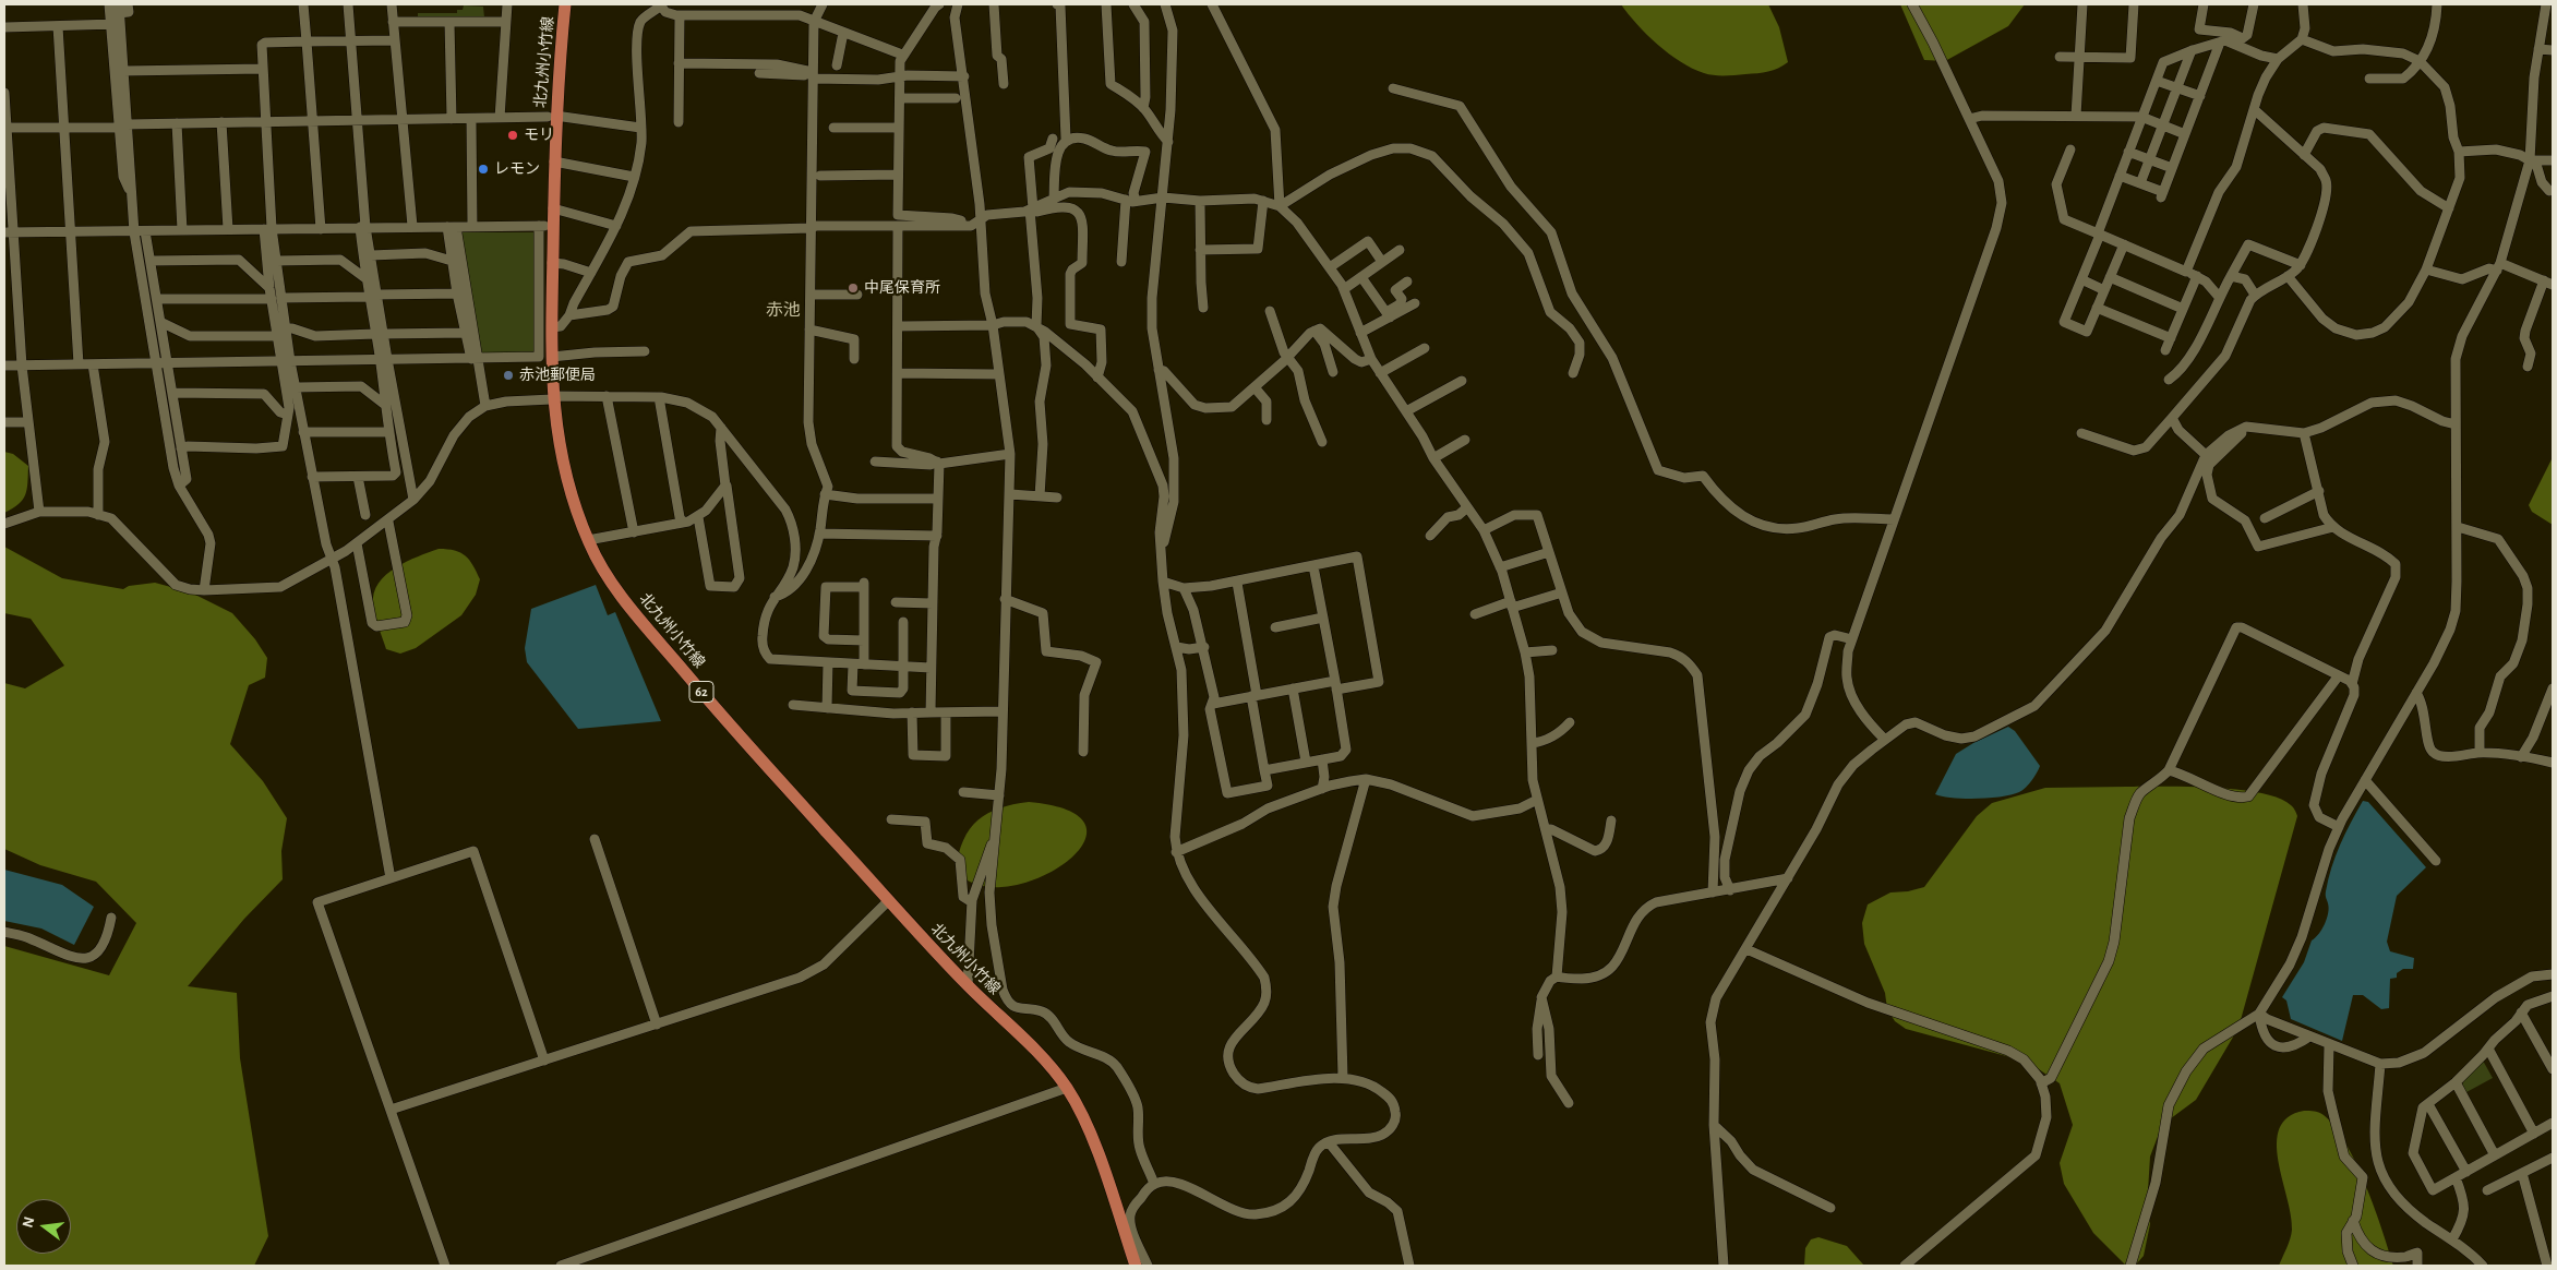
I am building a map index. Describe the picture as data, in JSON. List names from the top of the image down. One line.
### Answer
{"streets":{"main road":["北九州小竹線","62"]},"districts":["赤池"],"places":["モリ","レモン","中尾保育所","赤池郵便局"],"north":"left"}
